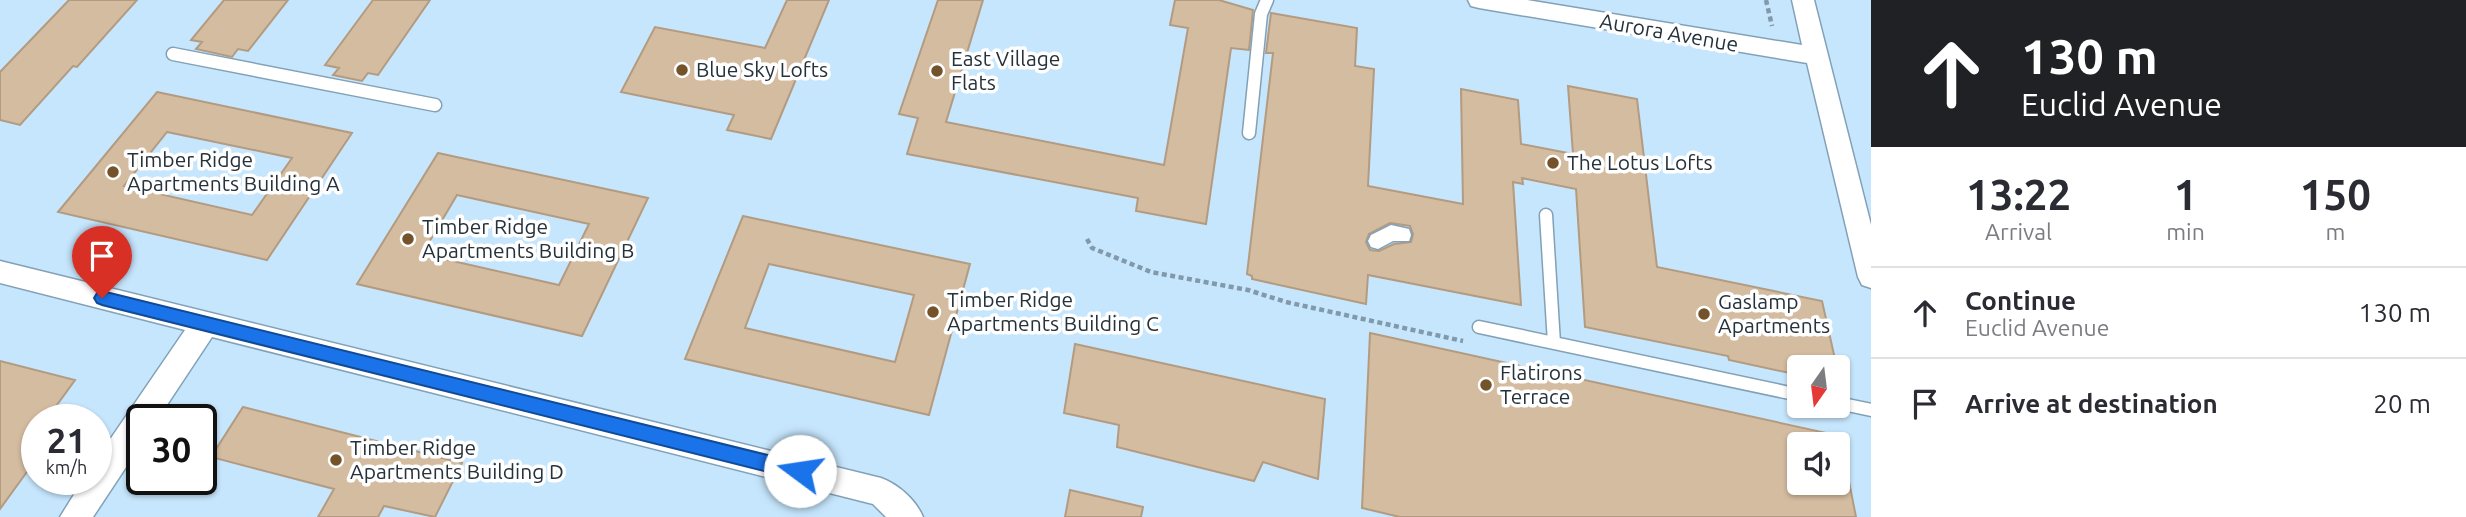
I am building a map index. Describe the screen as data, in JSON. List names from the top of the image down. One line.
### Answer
{"streets":{"street":["Aurora Avenue"]},"places":["Blue Sky Lofts","East Village Flats","The Lotus Lofts","Timber Ridge Apartments Building A","Timber Ridge Apartments Building B","Timber Ridge Apartments Building C","Gaslamp Apartments","Flatirons Terrace","Timber Ridge Apartments Building D"],"north":"bottom","page":{"turn":["130 m","Euclid Avenue"],"eta":["13:22","Arrival","1","min","150","m"],"list":[{"name":"Continue","note":"Euclid Avenue","value":"130 m"},{"name":"Arrive at destination","value":"20 m"}],"speed":"21 km/h","limit":"30"}}
